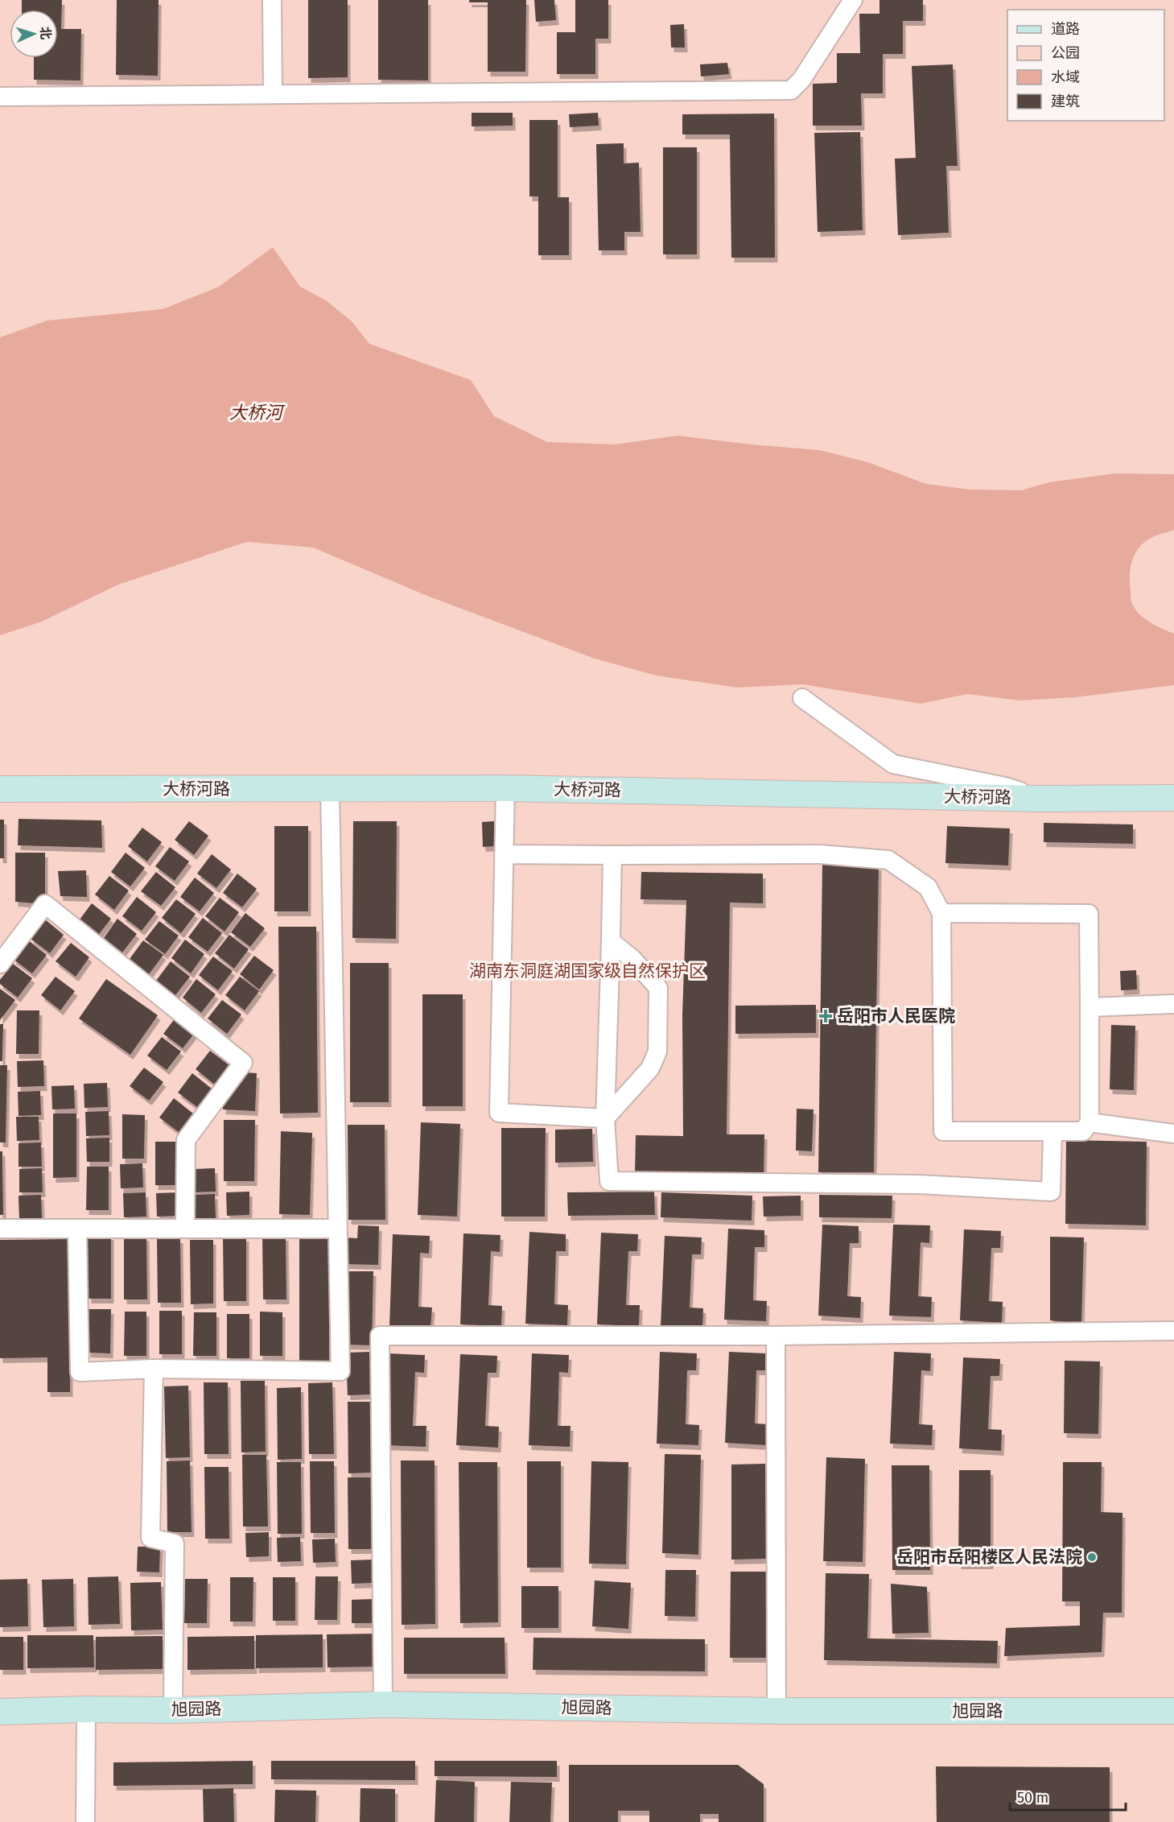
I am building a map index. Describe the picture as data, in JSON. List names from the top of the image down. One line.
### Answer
{"streets":{"street":["大桥河路","旭园路"]},"water":["大桥河"],"parks":["湖南东洞庭湖国家级自然保护区"],"places":{"health":["岳阳市人民医院"],"other":["岳阳市岳阳楼区人民法院"]},"legend":["道路","公园","水域","建筑"],"scale_bar":"50 m","north":"right"}
